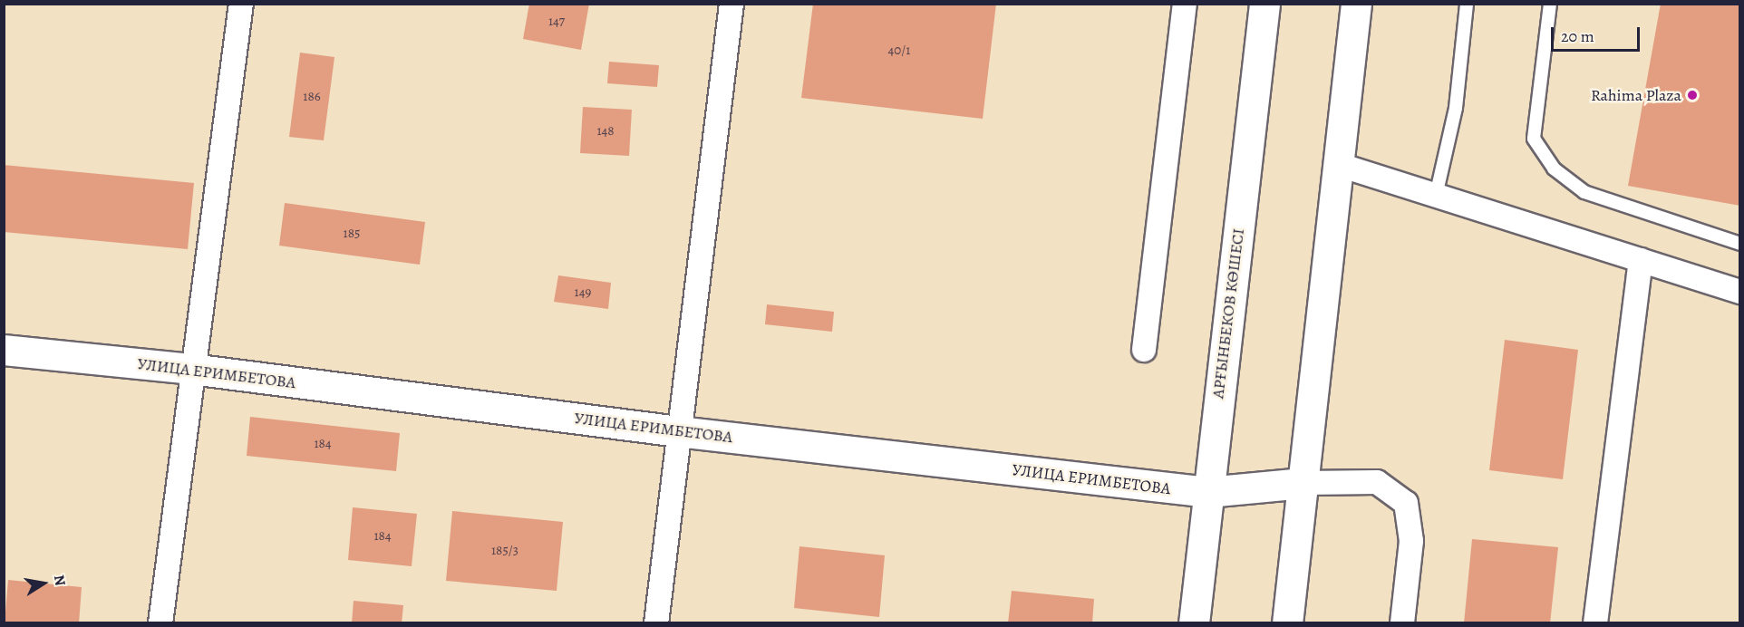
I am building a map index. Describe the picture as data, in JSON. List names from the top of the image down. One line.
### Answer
{"streets":{"main road":["АРҒЫНБЕКОВ КӨШЕСІ","УЛИЦА ЕРИМБЕТОВА"]},"crossings":[["АРҒЫНБЕКОВ КӨШЕСІ","УЛИЦА ЕРИМБЕТОВА"]],"places":["Rahima Plaza"],"house_numbers":["147","40/1","186","148","185","149","184","184","185/3"],"scale_bar":"20 m","north":"right"}
